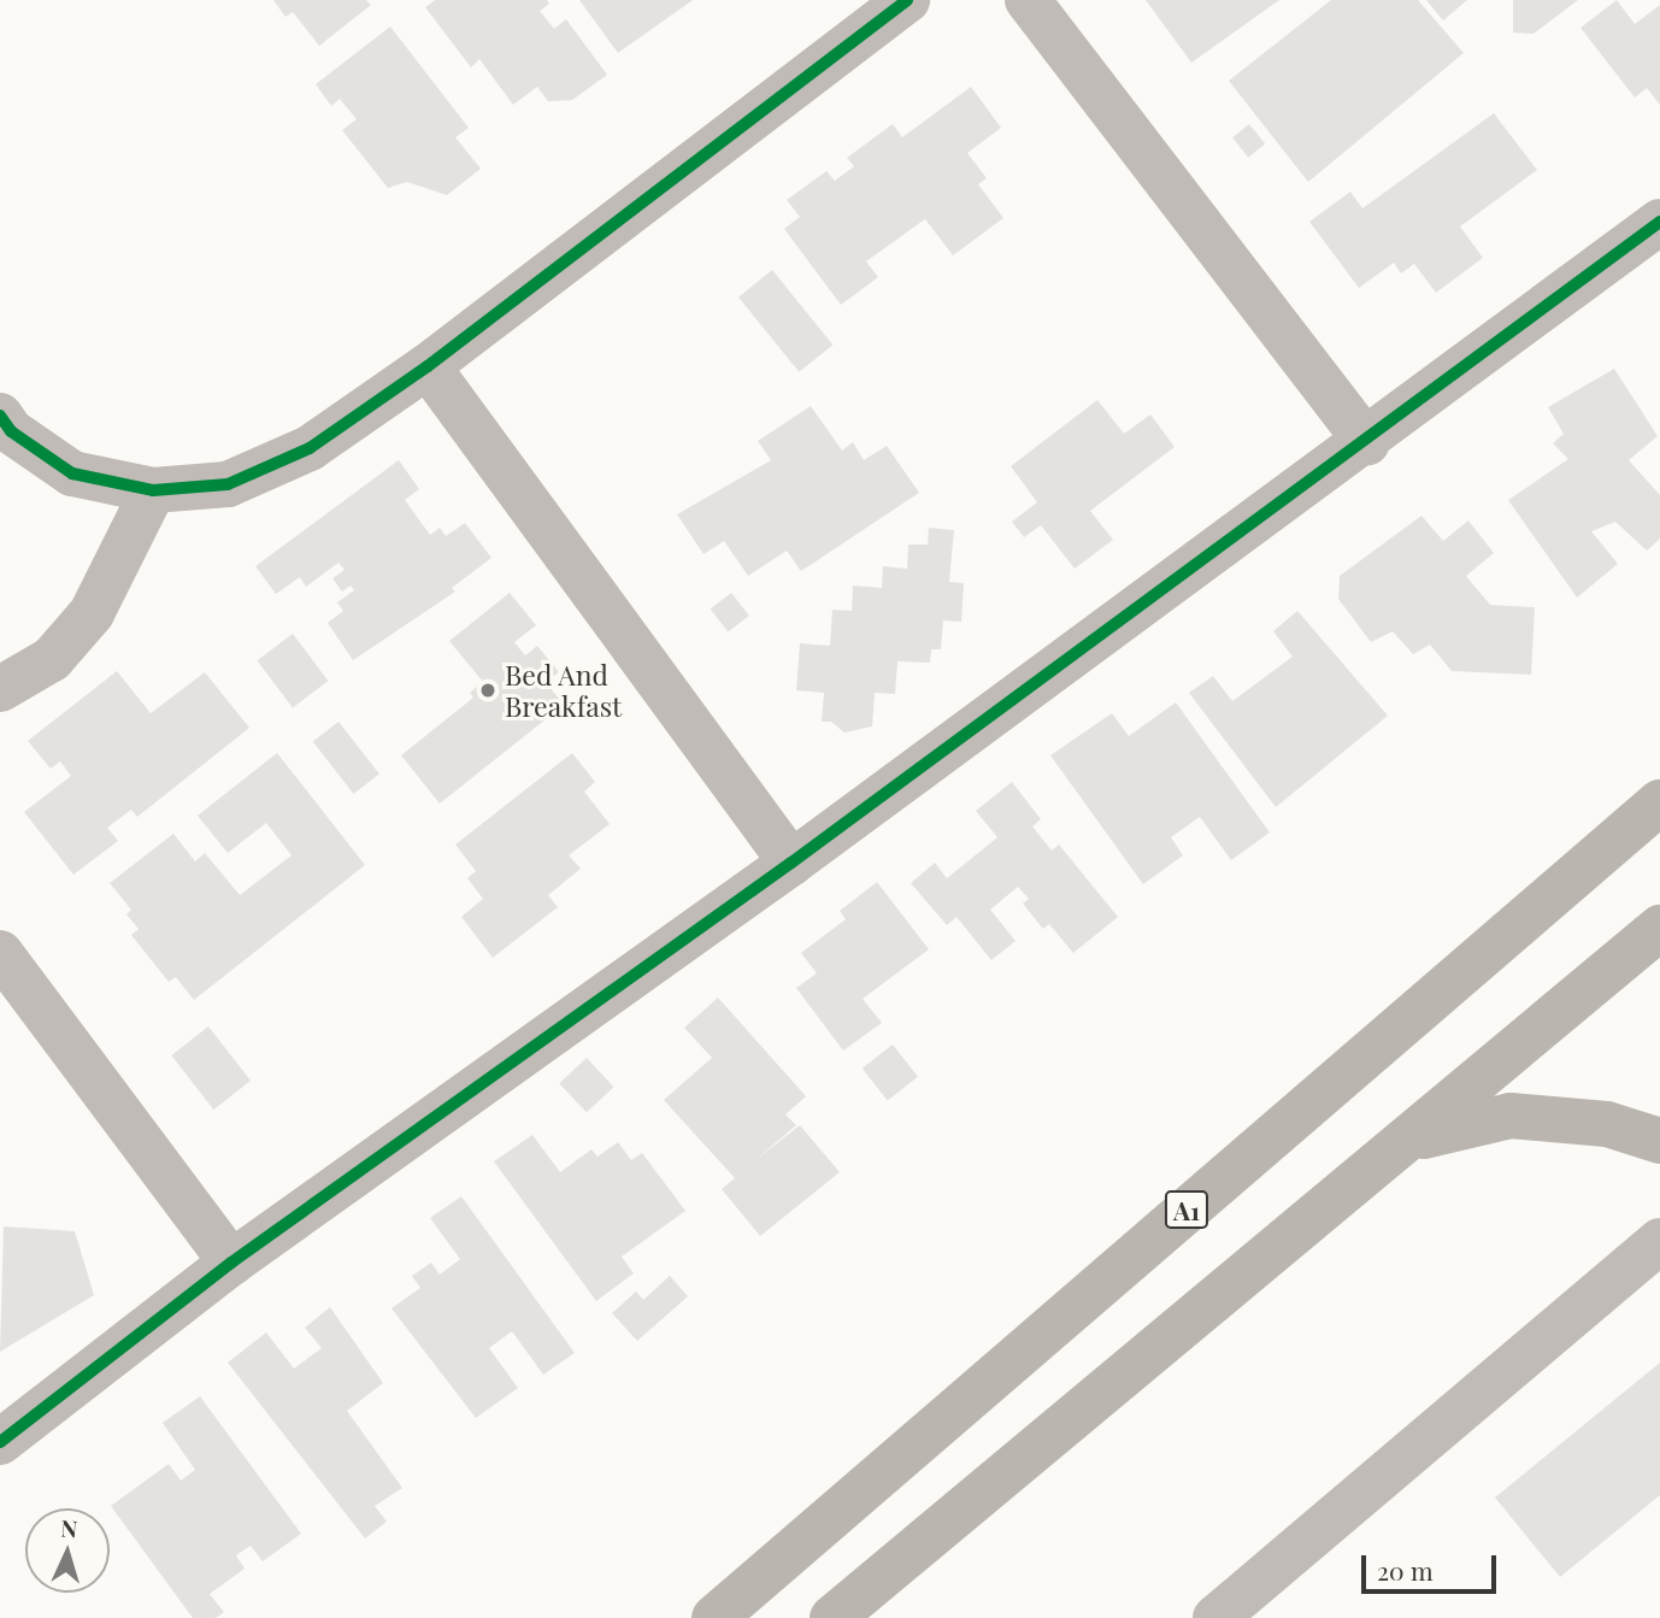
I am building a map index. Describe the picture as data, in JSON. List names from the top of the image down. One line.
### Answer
{"streets":{"highway":["A1"]},"places":["Bed And Breakfast"],"scale_bar":"20 m","north":"top"}
